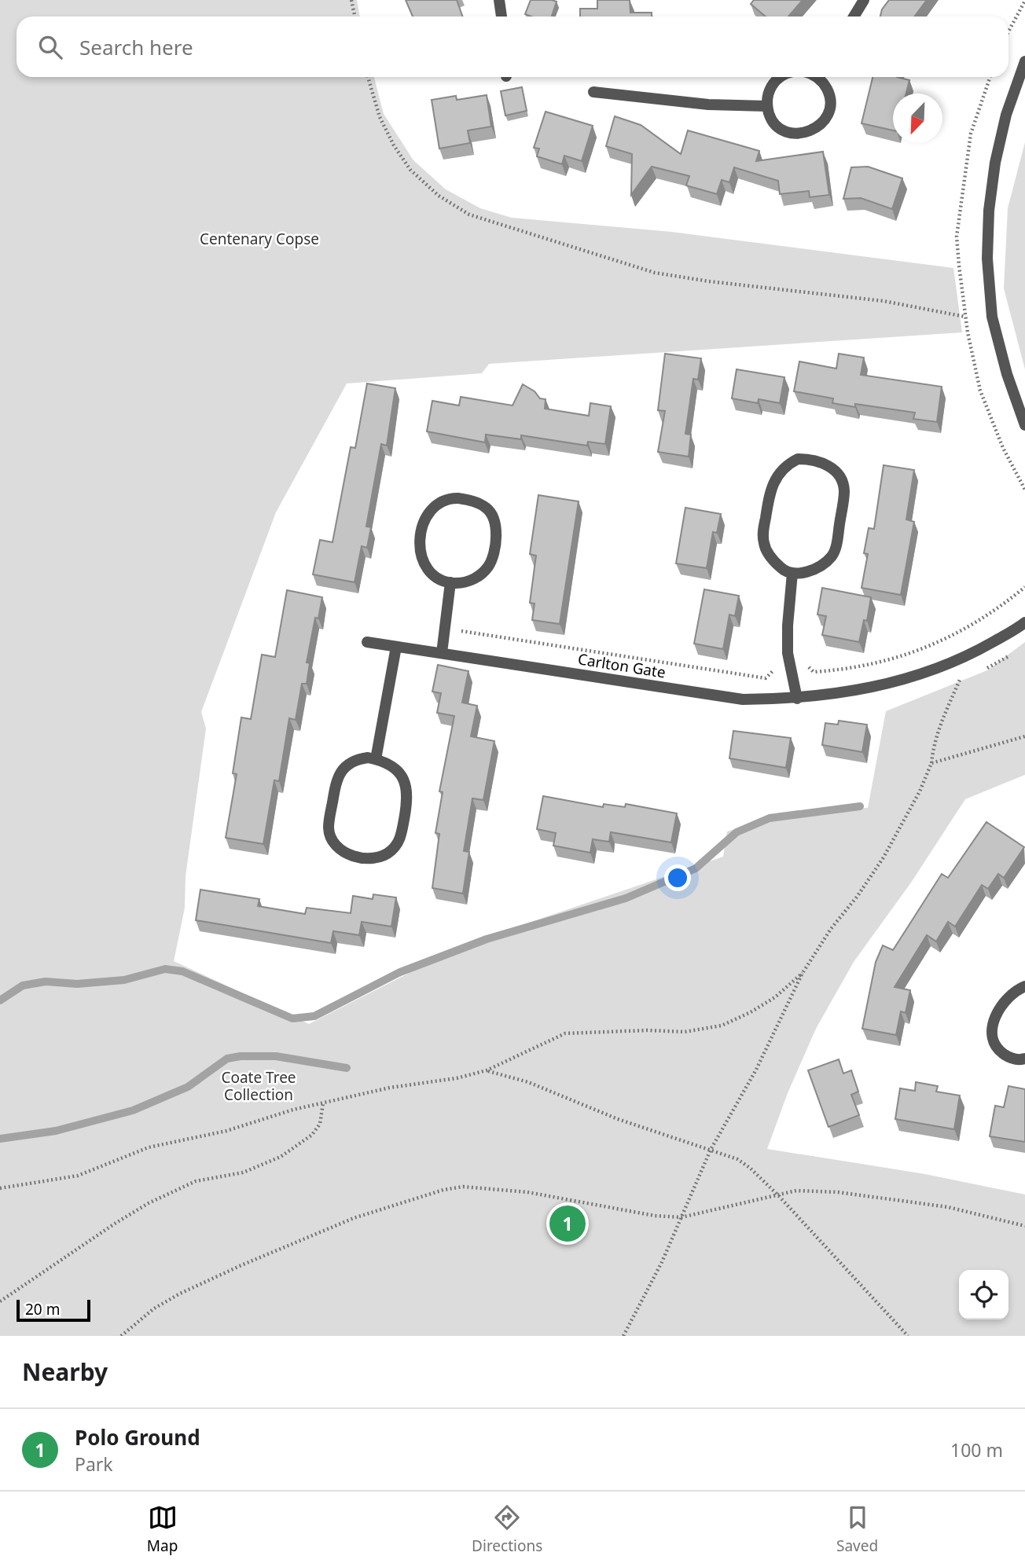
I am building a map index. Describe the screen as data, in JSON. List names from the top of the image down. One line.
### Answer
{"streets":{"street":["Carlton Gate"]},"parks":["Centenary Copse","Coate Tree Collection"],"scale_bar":"20 m","north":"bottom left","page":{"search":"Search here","pins":"1","scale":"20 m","heading":"Nearby","list":[{"mark":"1","name":"Polo Ground","note":"Park","value":"100 m"}],"nav":["Map","Directions","Saved"]}}
